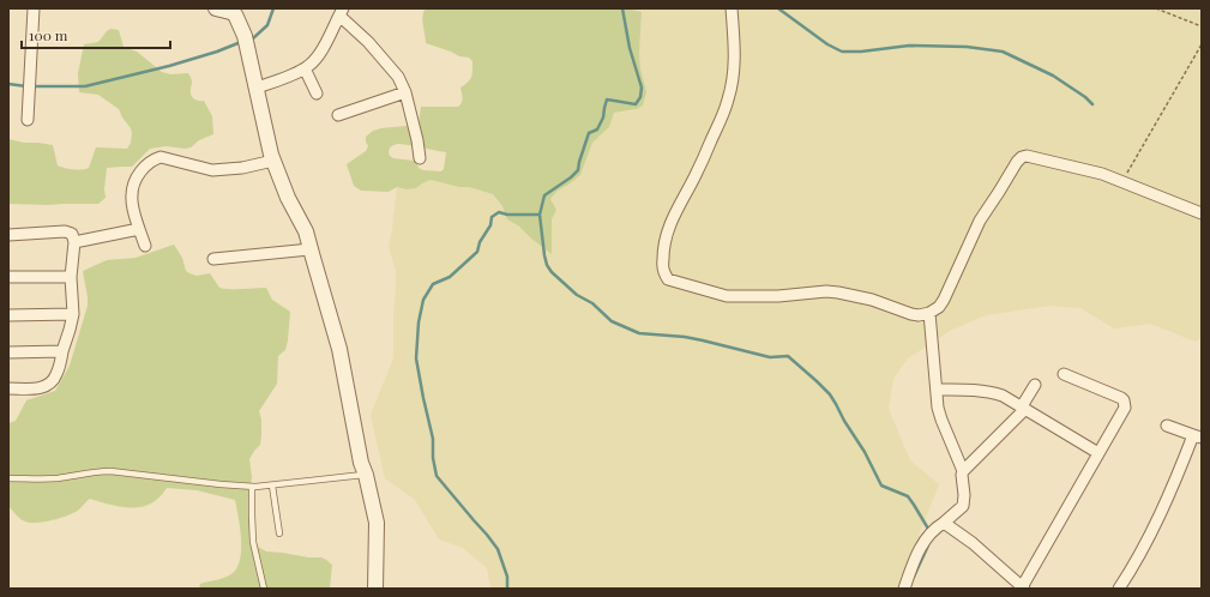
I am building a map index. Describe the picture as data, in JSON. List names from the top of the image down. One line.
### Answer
{"scale_bar":"100 m"}
